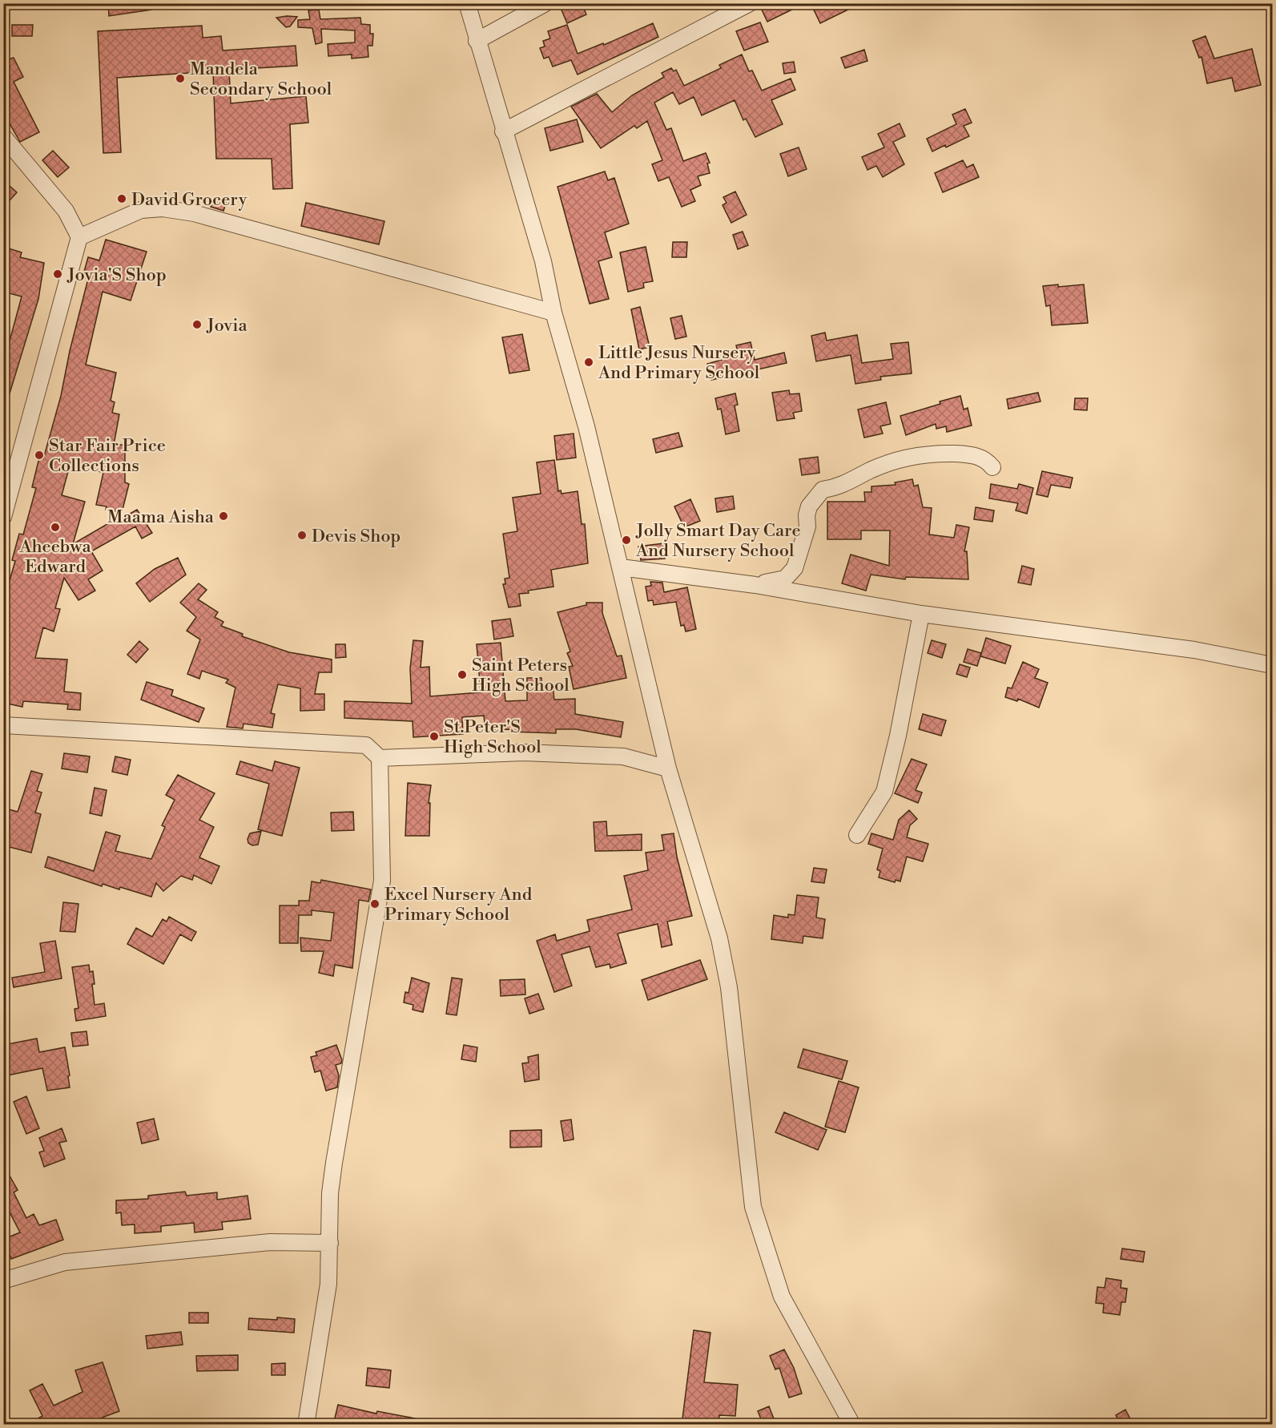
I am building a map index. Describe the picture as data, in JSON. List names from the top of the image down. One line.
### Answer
{"places":["Mandela Secondary School","David Grocery","Jovia'S Shop","Jovia","Little Jesus Nursery And Primary School","Star Fair Price Collections","Maama Aisha","Aheebwa Edward","Devis Shop","Jolly Smart Day Care And Nursery School","Saint Peters High School","St.Peter'S High School","Excel Nursery And Primary School"]}
